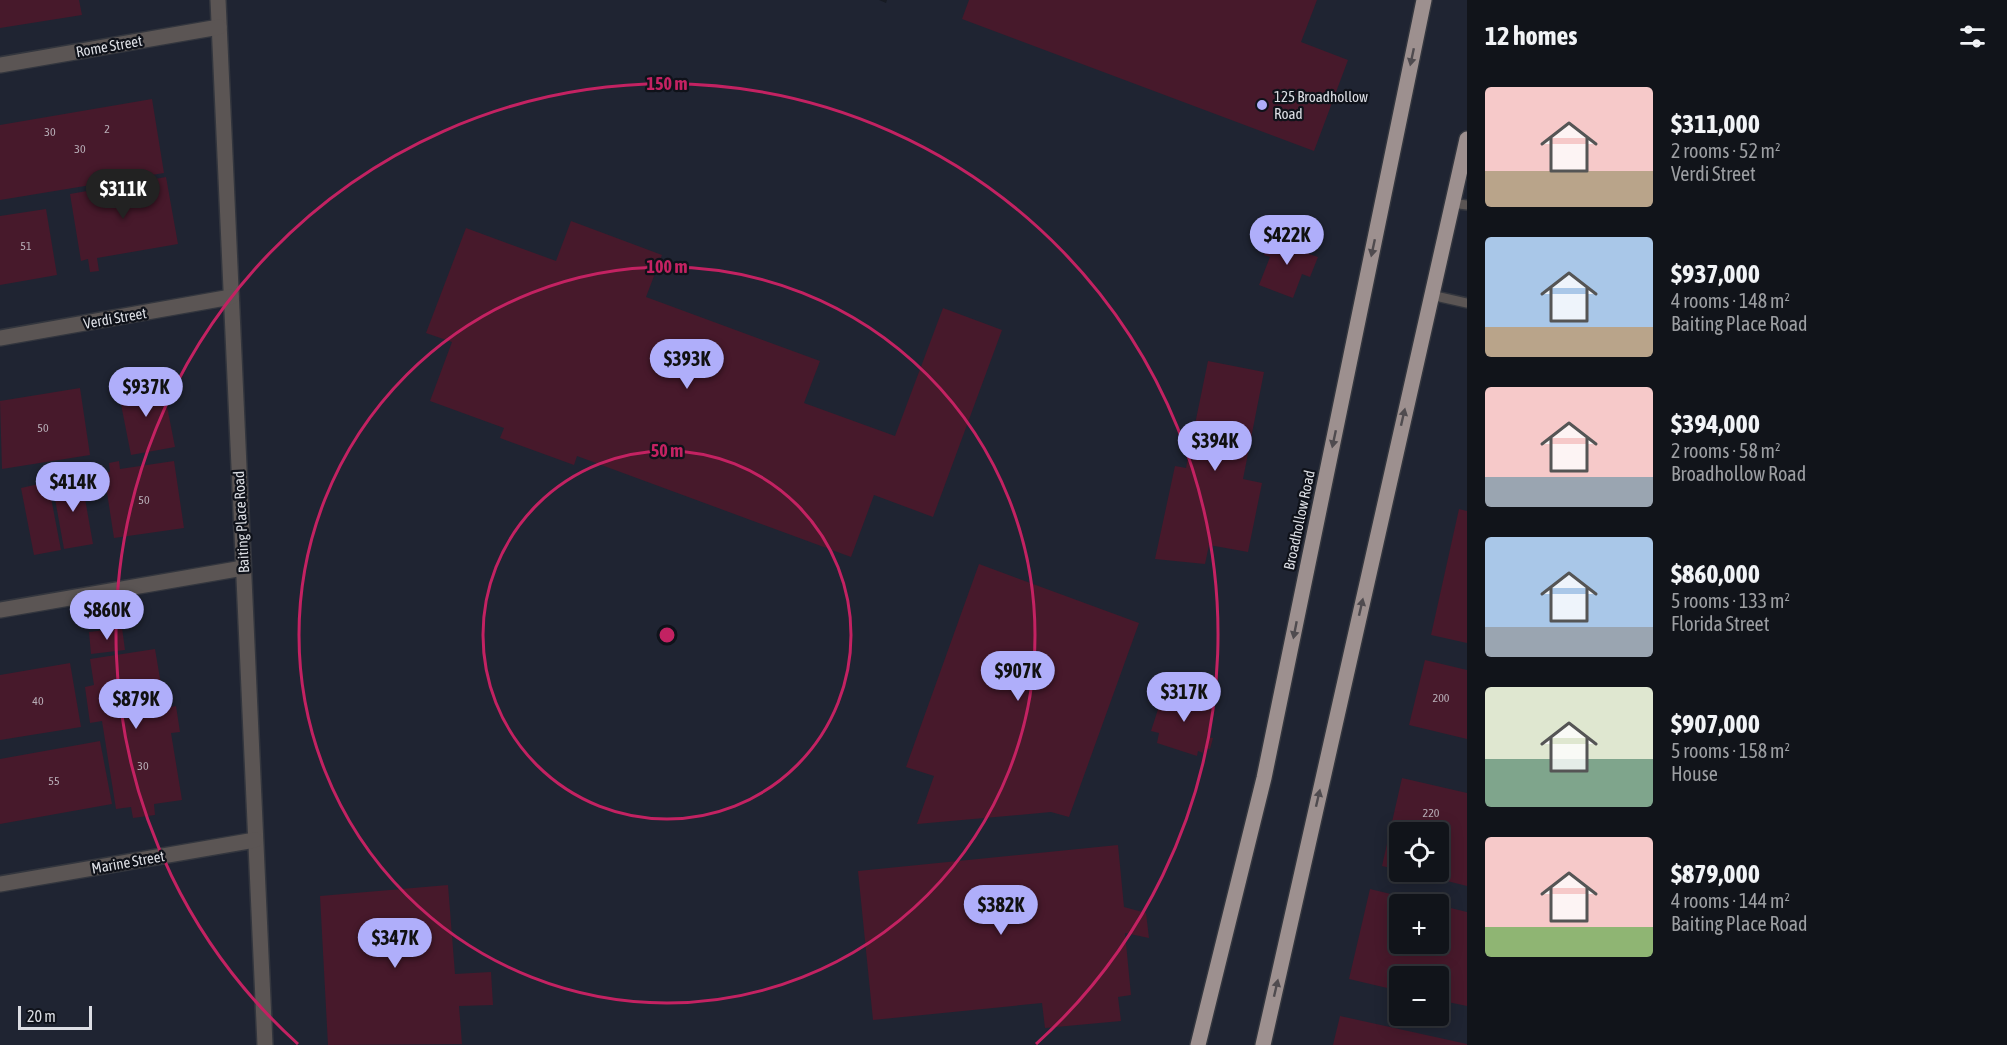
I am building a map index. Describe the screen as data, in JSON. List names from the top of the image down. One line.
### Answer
{"streets":{"main road":["Broadhollow Road"],"street":["Rome Street","Verdi Street","Baiting Place Road","Marine Street"]},"crossings":[["Rome Street","Baiting Place Road"],["Verdi Street","Baiting Place Road"],["Baiting Place Road","Marine Street"]],"places":["125 Broadhollow Road"],"house_numbers":["2","30","30","51","50","50","200","40","30","55","220"],"scale_bar":"20 m","page":{"heading":"12 homes","list":[{"name":"$311,000","note":"2 rooms · 52 m² · Verdi Street"},{"name":"$937,000","note":"4 rooms · 148 m² · Baiting Place Road"},{"name":"$394,000","note":"2 rooms · 58 m² · Broadhollow Road"},{"name":"$860,000","note":"5 rooms · 133 m² · Florida Street"},{"name":"$907,000","note":"5 rooms · 158 m² · House"},{"name":"$879,000","note":"4 rooms · 144 m² · Baiting Place Road"}],"price":["$311K","$422K","$393K","$937K","$394K","$414K","$860K","$907K","$317K","$879K","$382K","$347K"],"map_buttons":["+","−"],"scale":"20 m"},"rings":["150 m","100 m","50 m"]}
